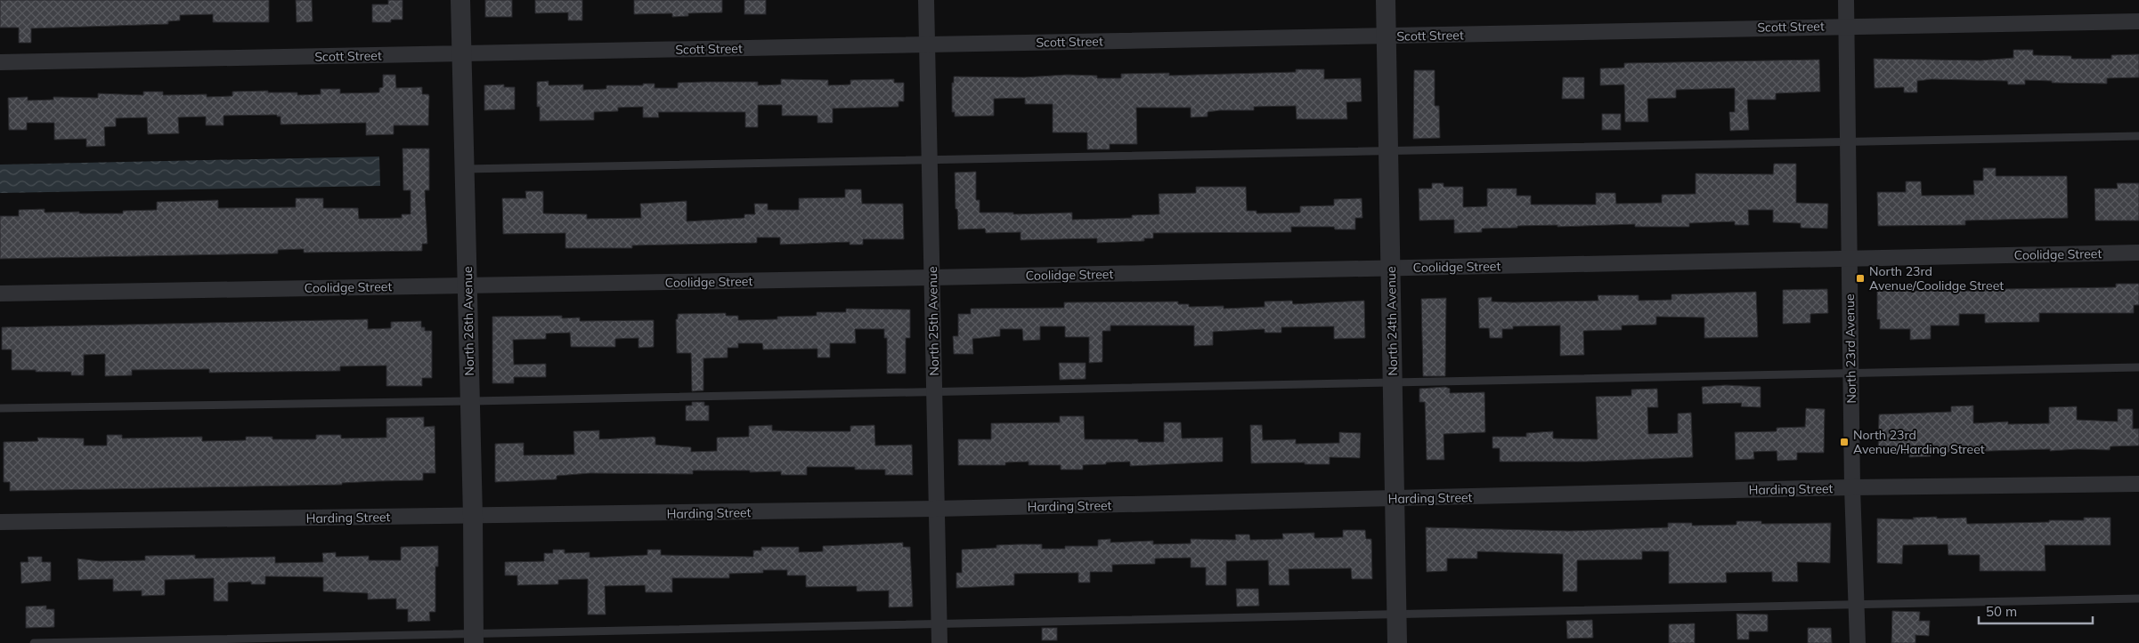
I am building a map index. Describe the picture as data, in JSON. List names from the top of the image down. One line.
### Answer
{"streets":{"street":["Scott Street","Coolidge Street","North 26th Avenue","North 25th Avenue","North 24th Avenue","North 23rd Avenue","Harding Street"]},"crossings":[["Scott Street","North 26th Avenue"],["Scott Street","North 25th Avenue"],["Scott Street","North 24th Avenue"],["Scott Street","North 23rd Avenue"],["Coolidge Street","North 26th Avenue"],["Coolidge Street","North 25th Avenue"],["Coolidge Street","North 24th Avenue"],["Coolidge Street","North 23rd Avenue"],["North 26th Avenue","Harding Street"],["North 25th Avenue","Harding Street"],["North 24th Avenue","Harding Street"],["North 23rd Avenue","Harding Street"]],"places":{"transit":["North 23rd Avenue/Coolidge Street","North 23rd Avenue/Harding Street"]},"scale_bar":"50 m"}
